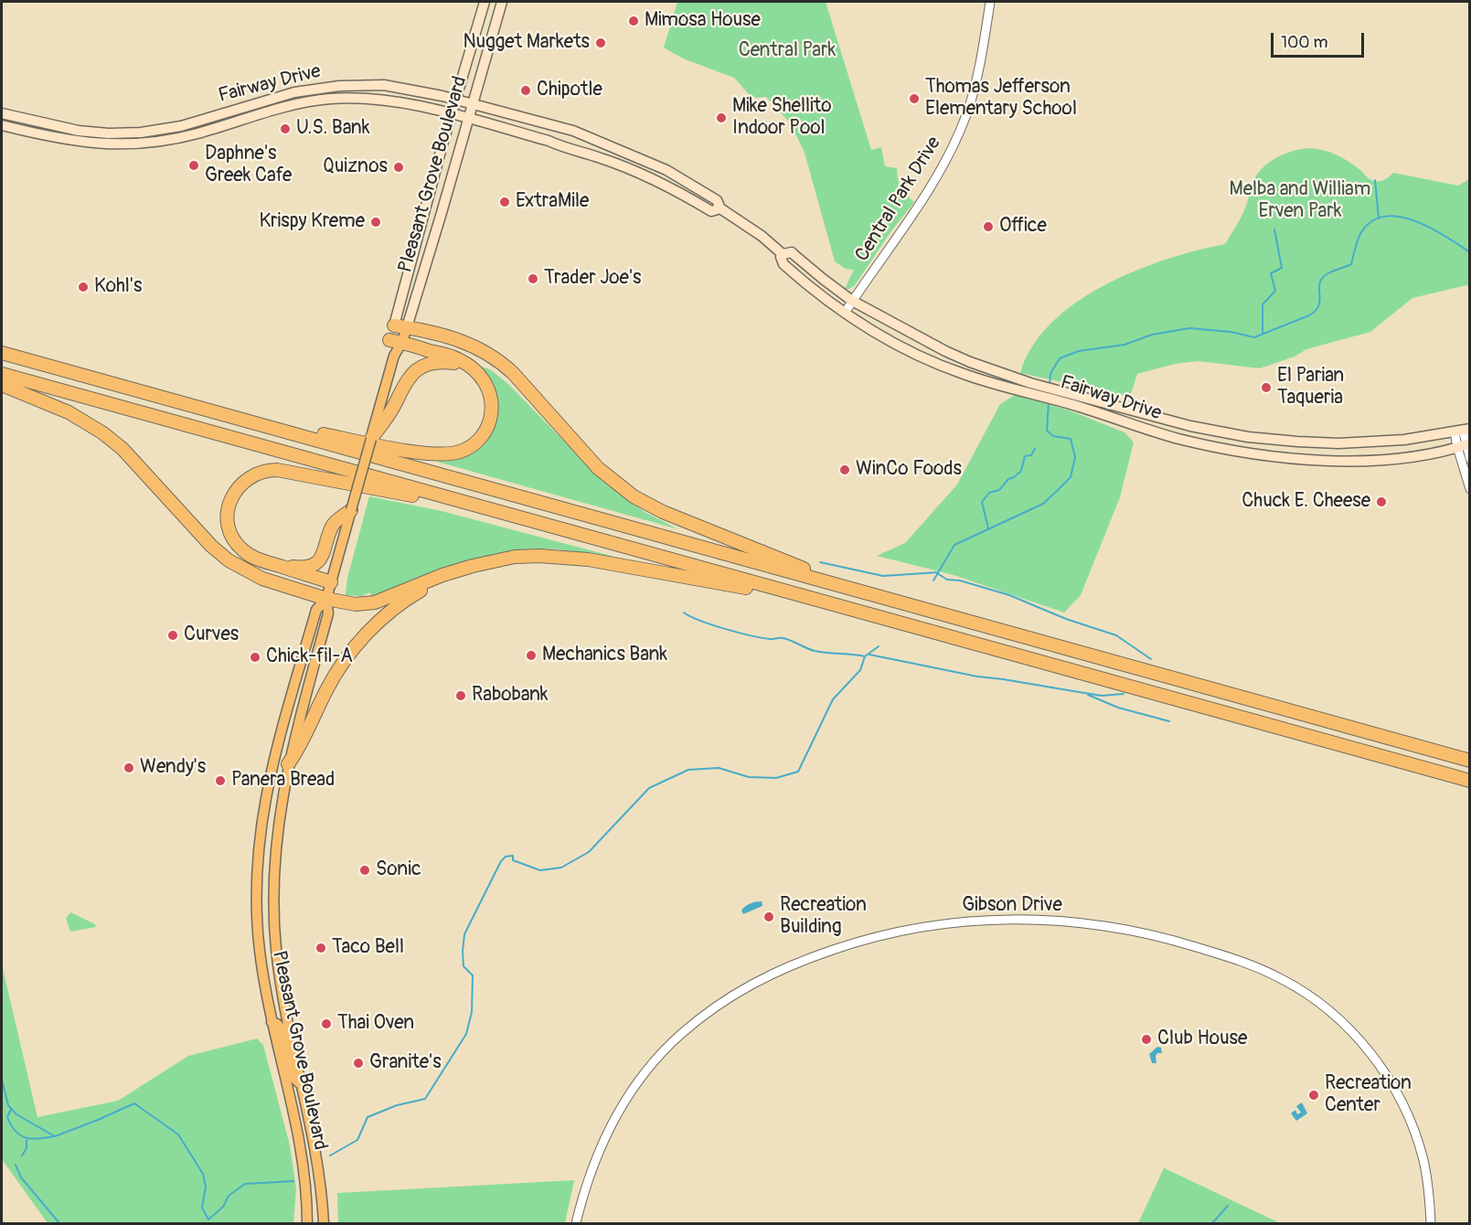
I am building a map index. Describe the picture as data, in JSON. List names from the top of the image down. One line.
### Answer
{"streets":{"main road":["Fairway Drive","Pleasant Grove Boulevard"],"street":["Central Park Drive","Gibson Drive"]},"crossings":[["Fairway Drive","Pleasant Grove Boulevard"],["Fairway Drive","Central Park Drive"]],"parks":["Central Park","Melba and William Erven Park"],"places":["Mimosa House","Nugget Markets","Chipotle","Thomas Jefferson Elementary School","Mike Shellito Indoor Pool","U.S. Bank","Daphne's Greek Cafe","Quiznos","ExtraMile","Krispy Kreme","Office","Trader Joe's","Kohl's","El Parian Taqueria","WinCo Foods","Chuck E. Cheese","Curves","Mechanics Bank","Chick-fil-A","Rabobank","Wendy's","Panera Bread","Sonic","Recreation Building","Taco Bell","Thai Oven","Club House","Granite's","Recreation Center"],"scale_bar":"100 m"}
